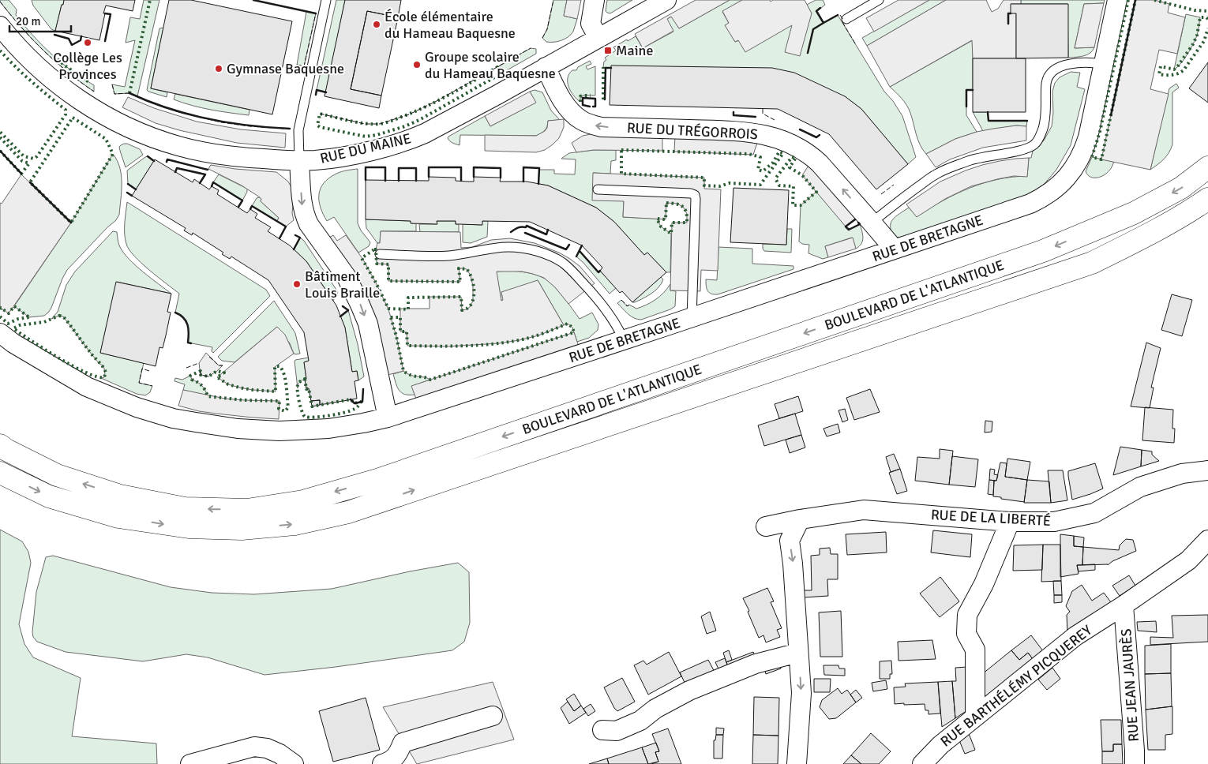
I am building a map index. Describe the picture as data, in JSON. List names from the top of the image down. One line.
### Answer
{"streets":{"main road":["BOULEVARD DE L'ATLANTIQUE"],"street":["RUE DU TRÉGORROIS","RUE DU MAINE","RUE DE BRETAGNE","RUE DE LA LIBERTÉ","RUE JEAN JAURÈS","RUE BARTHÉLÉMY PICQUEREY"]},"crossings":[["RUE DU TRÉGORROIS","RUE DU MAINE"],["RUE DU TRÉGORROIS","RUE DE BRETAGNE"],["RUE JEAN JAURÈS","RUE BARTHÉLÉMY PICQUEREY"]],"one_way":["RUE DU TRÉGORROIS"],"places":{"other":["École élémentaire du Hameau Baquesne","Collège Les Provinces","Groupe scolaire du Hameau Baquesne","Gymnase Baquesne","Bâtiment Louis Braille"],"transit":["Maine"]},"scale_bar":"20 m"}
